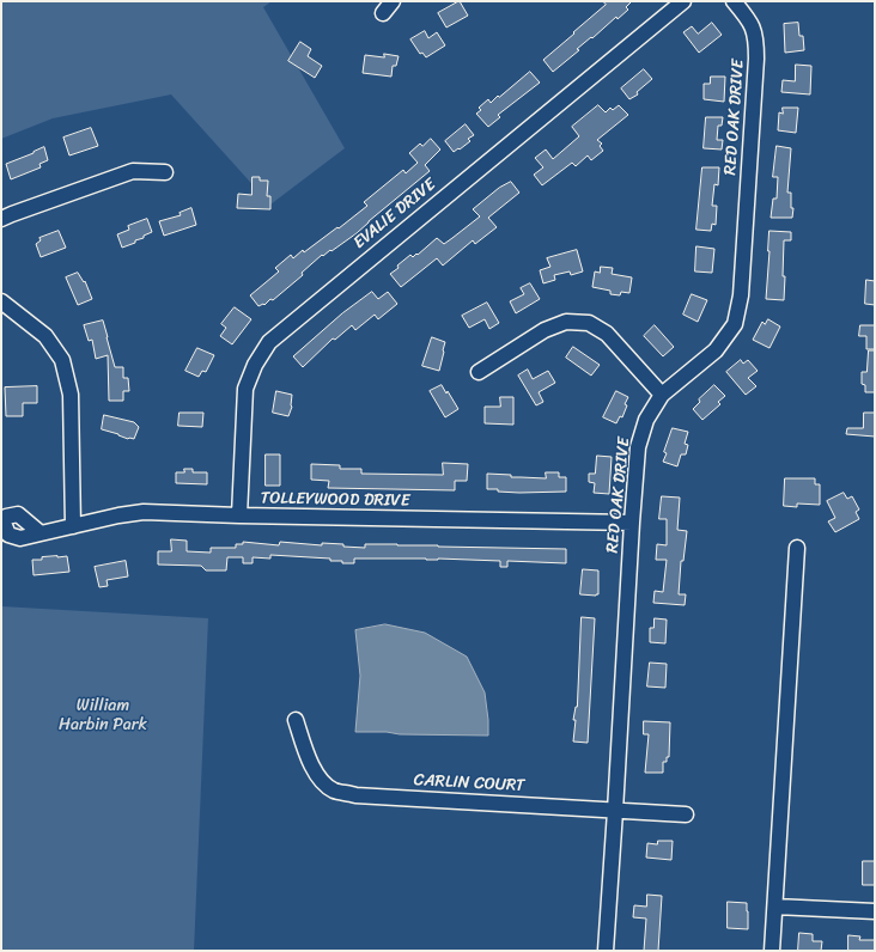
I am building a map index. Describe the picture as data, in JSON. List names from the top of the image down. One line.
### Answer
{"streets":{"street":["RED OAK DRIVE","EVALIE DRIVE","TOLLEYWOOD DRIVE","CARLIN COURT"]},"crossings":[["RED OAK DRIVE","TOLLEYWOOD DRIVE"],["RED OAK DRIVE","CARLIN COURT"],["EVALIE DRIVE","TOLLEYWOOD DRIVE"]],"parks":["William Harbin Park"]}
